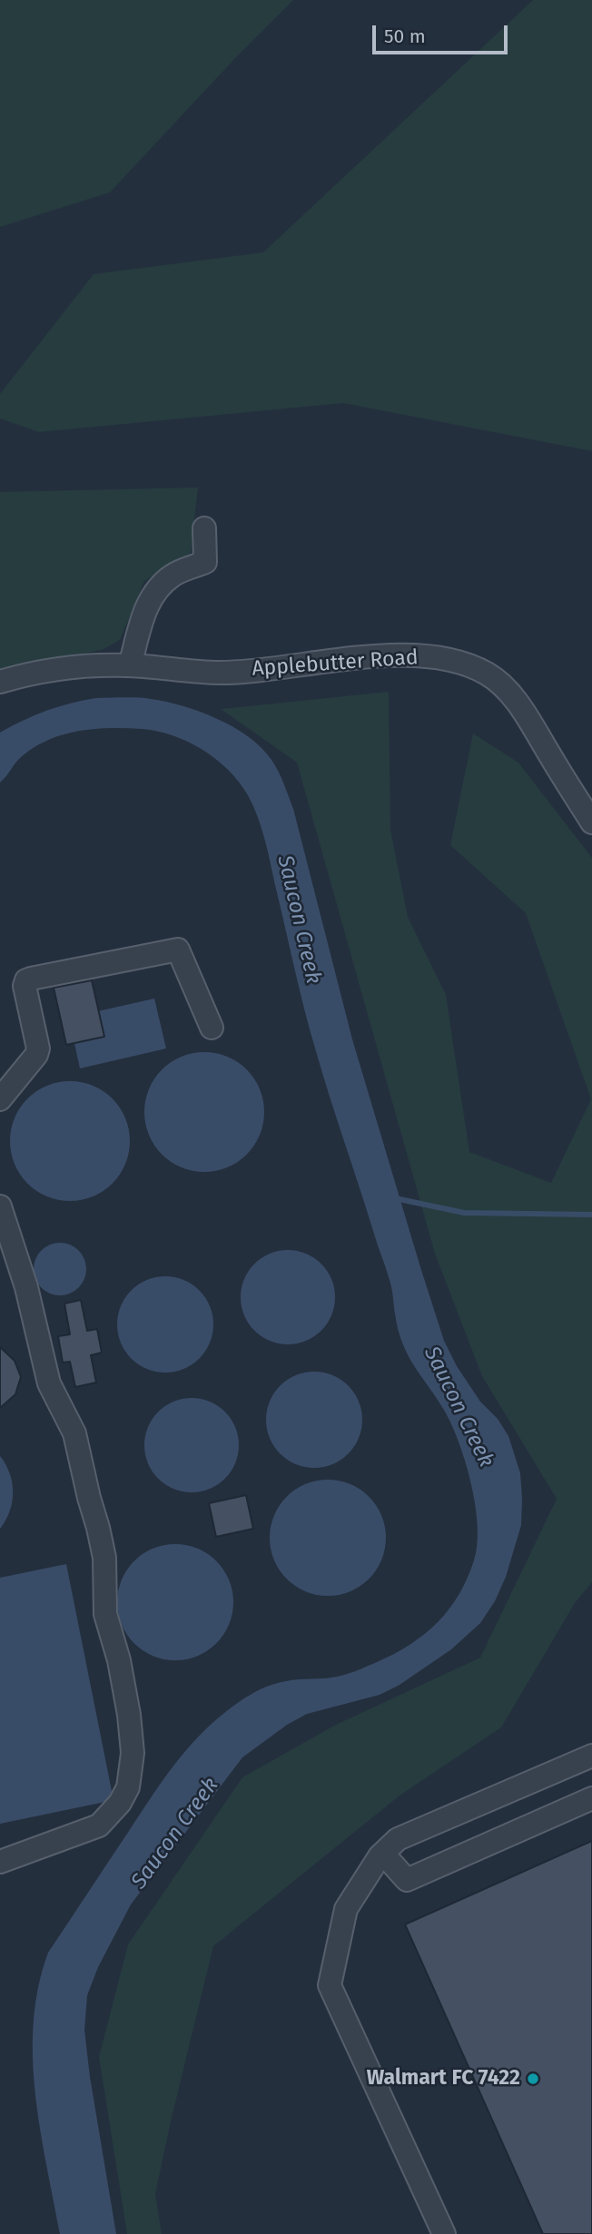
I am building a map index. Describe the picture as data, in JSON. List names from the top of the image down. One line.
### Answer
{"streets":{"street":["Applebutter Road"]},"water":["Saucon Creek"],"places":["Walmart FC 7422"],"scale_bar":"50 m"}
